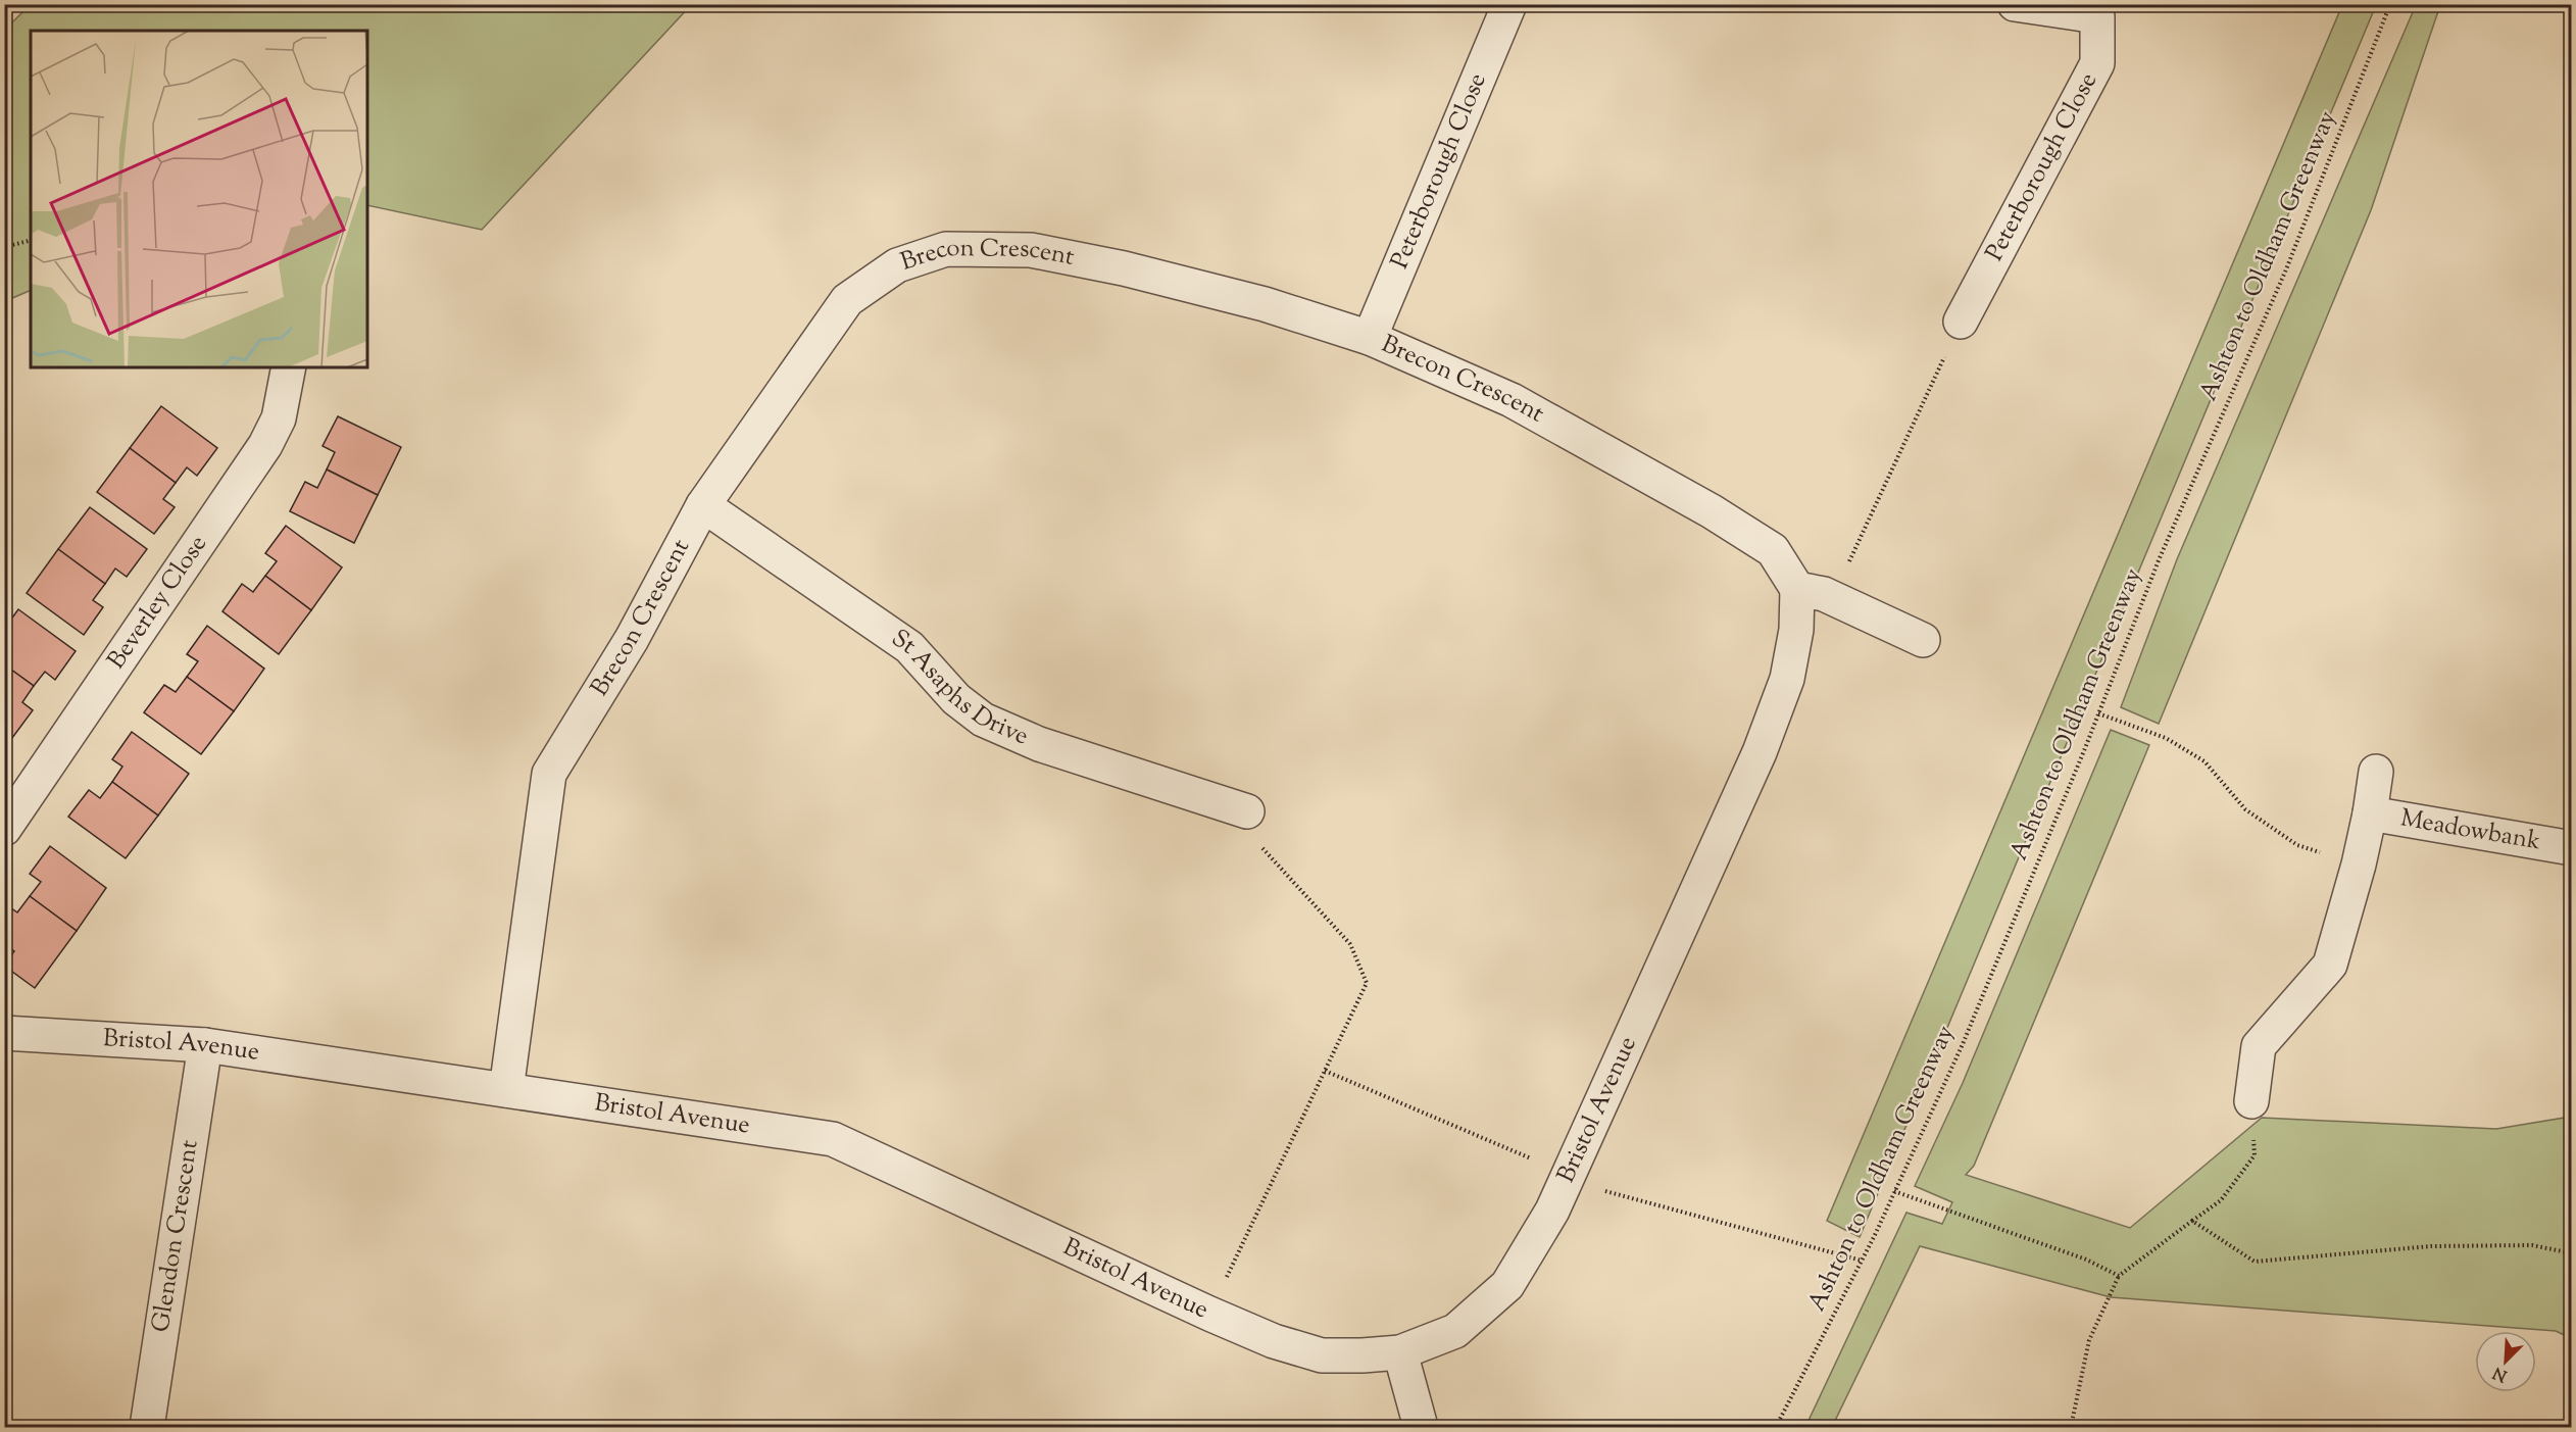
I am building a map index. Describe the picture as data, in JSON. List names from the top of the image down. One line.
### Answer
{"streets":{"street":["Peterborough Close","Brecon Crescent","Beverley Close","St Asaphs Drive","Meadowbank","Bristol Avenue","Glendon Crescent"],"path":["Ashton to Oldham Greenway"]},"crossings":[["Peterborough Close","Brecon Crescent"],["Brecon Crescent","St Asaphs Drive"],["Brecon Crescent","Bristol Avenue"],["Bristol Avenue","Glendon Crescent"]],"north":"bottom left"}
